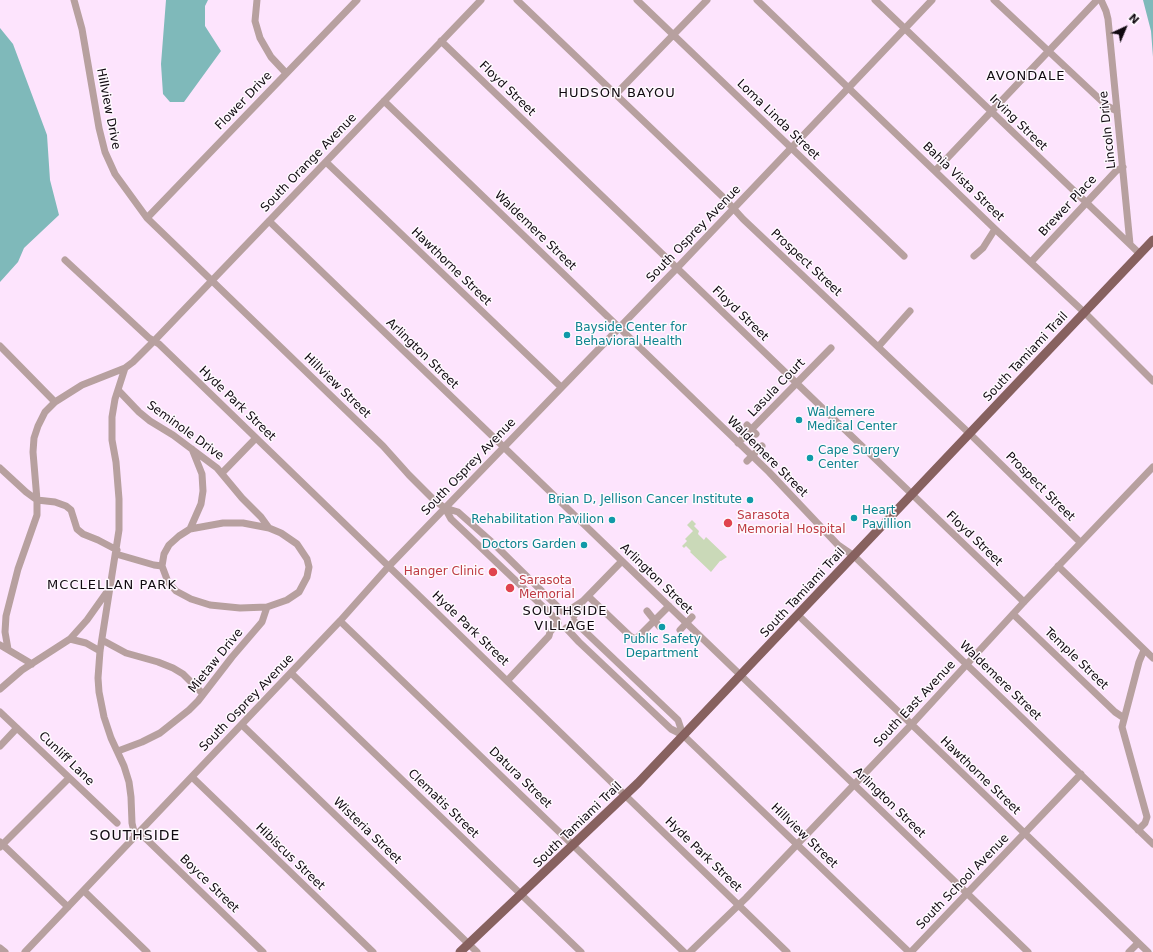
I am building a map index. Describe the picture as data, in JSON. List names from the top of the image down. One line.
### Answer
{"streets":{"main road":["South Tamiami Trail"],"street":["Floyd Street","Flower Drive","Hillview Drive","Loma Linda Street","Irving Street","Lincoln Drive","South Orange Avenue","Bahia Vista Street","Brewer Place","Waldemere Street","South Osprey Avenue","Prospect Street","Hawthorne Street","Arlington Street","Hillview Street","Lasula Court","Hyde Park Street","Seminole Drive","Temple Street","Mietaw Drive","South East Avenue","Cunliff Lane","Datura Street","Clematis Street","Wisteria Street","Hibiscus Street","South School Avenue","Boyce Street"]},"crossings":[["Floyd Street","South Orange Avenue"],["Floyd Street","South Osprey Avenue"],["Floyd Street","South Tamiami Trail"],["Floyd Street","Lasula Court"],["Floyd Street","South East Avenue"],["Flower Drive","Hillview Drive"],["Hillview Drive","South Orange Avenue"],["Hillview Drive","Hillview Street"],["Loma Linda Street","South Osprey Avenue"],["Irving Street","Lincoln Drive"],["Irving Street","Brewer Place"],["Irving Street","South Osprey Avenue"],["Lincoln Drive","Brewer Place"],["South Orange Avenue","Waldemere Street"],["South Orange Avenue","Hawthorne Street"],["South Orange Avenue","Arlington Street"],["South Orange Avenue","Hillview Street"],["South Orange Avenue","Hyde Park Street"],["Bahia Vista Street","Brewer Place"],["Bahia Vista Street","South Osprey Avenue"],["Bahia Vista Street","South Tamiami Trail"],["Waldemere Street","South Osprey Avenue"],["Waldemere Street","South Tamiami Trail"],["Waldemere Street","Lasula Court"],["Waldemere Street","South East Avenue"],["Waldemere Street","South School Avenue"],["South Osprey Avenue","Prospect Street"],["South Osprey Avenue","Hawthorne Street"],["South Osprey Avenue","Arlington Street"],["South Osprey Avenue","Hillview Street"],["South Osprey Avenue","Hyde Park Street"],["South Osprey Avenue","Datura Street"],["South Osprey Avenue","Clematis Street"],["South Osprey Avenue","Wisteria Street"],["South Osprey Avenue","Hibiscus Street"],["South Osprey Avenue","Boyce Street"],["Prospect Street","South Tamiami Trail"],["Prospect Street","South East Avenue"],["Hawthorne Street","South Tamiami Trail"],["Hawthorne Street","South East Avenue"],["Hawthorne Street","South School Avenue"],["Arlington Street","South Tamiami Trail"],["Arlington Street","South East Avenue"],["Arlington Street","South School Avenue"],["South Tamiami Trail","Hillview Street"],["South Tamiami Trail","Hyde Park Street"],["South Tamiami Trail","Datura Street"],["South Tamiami Trail","Clematis Street"],["South Tamiami Trail","Wisteria Street"],["Hillview Street","South East Avenue"],["Hillview Street","South School Avenue"],["Hyde Park Street","South East Avenue"],["Seminole Drive","Mietaw Drive"],["Temple Street","South East Avenue"]],"districts":["AVONDALE","HUDSON BAYOU","MCCLELLAN PARK","SOUTHSIDE VILLAGE","SOUTHSIDE"],"places":["Bayside Center for Behavioral Health","Waldemere Medical Center","Cape Surgery Center","Brian D, Jellison Cancer Institute","Heart Pavillion","Rehabilitation Pavilion","Sarasota Memorial Hospital","Doctors Garden","Hanger Clinic","Sarasota Memorial","Public Safety Department"],"north":"top right"}
